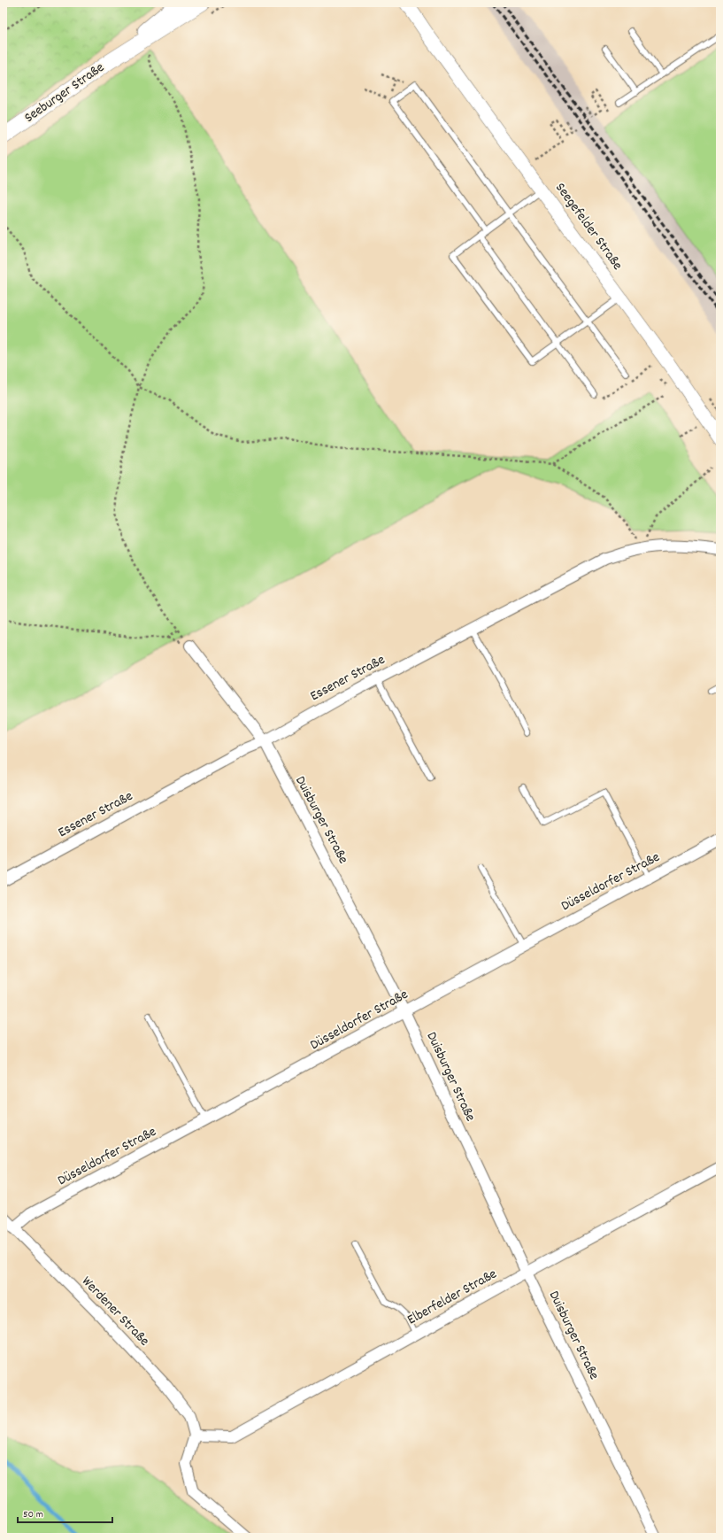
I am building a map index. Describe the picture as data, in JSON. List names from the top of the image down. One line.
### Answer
{"streets":{"main road":["Seeburger Straße"],"street":["Seegefelder Straße","Essener Straße","Duisburger Straße","Düsseldorfer Straße","Elberfelder Straße","Werdener Straße"]},"crossings":[["Essener Straße","Duisburger Straße"],["Duisburger Straße","Düsseldorfer Straße"],["Duisburger Straße","Elberfelder Straße"],["Düsseldorfer Straße","Werdener Straße"],["Elberfelder Straße","Werdener Straße"]],"scale_bar":"50 m"}
